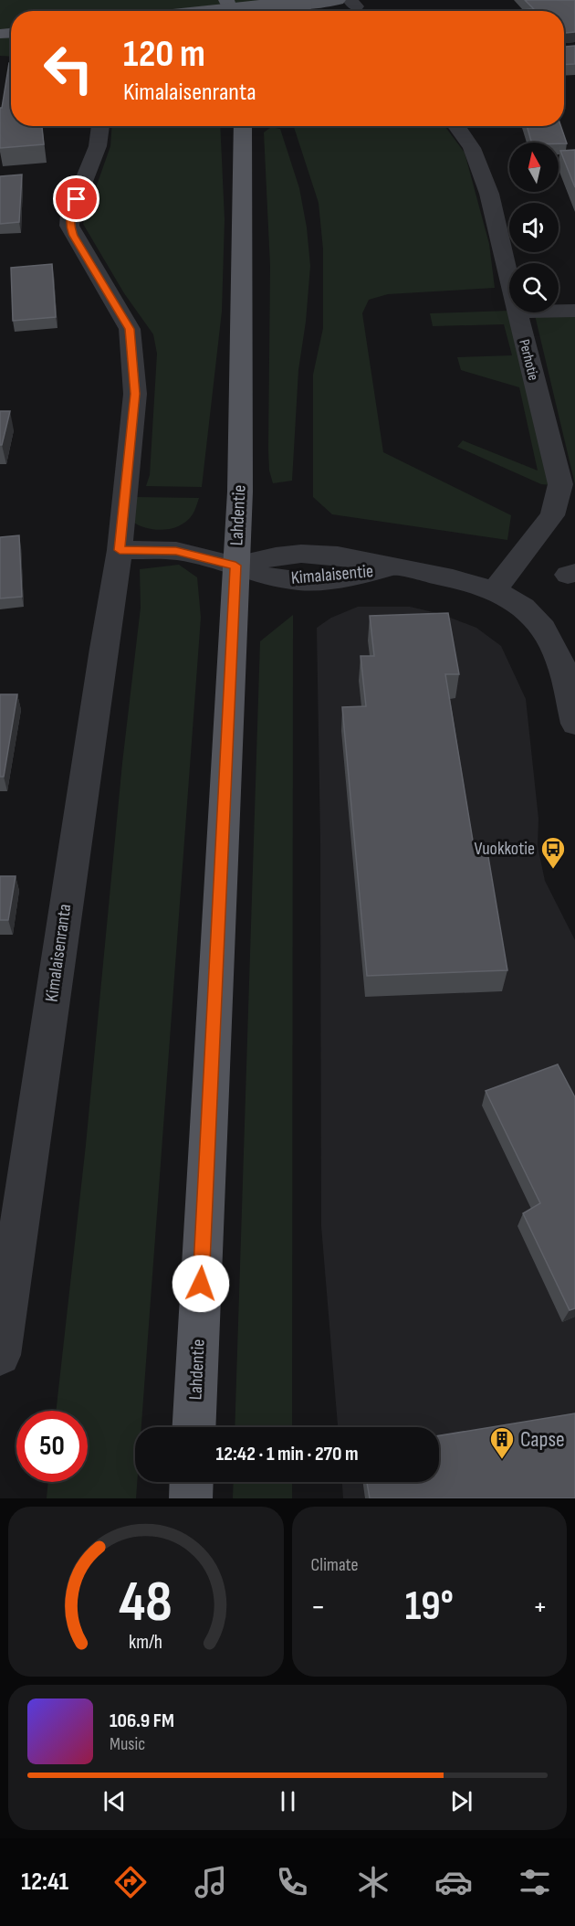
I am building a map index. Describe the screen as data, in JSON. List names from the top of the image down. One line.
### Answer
{"streets":{"main road":["Lahdentie"],"street":["Perhotie","Kimalaisentie","Kimalaisenranta"]},"crossings":[["Perhotie","Kimalaisentie"],["Lahdentie","Kimalaisentie"]],"places":{"bus stop":["Vuokkotie"],"building":["Capse"]},"north":"top","page":{"turn":["120 m","Kimalaisenranta"],"limit":"50","trip":"12:42 · 1 min · 270 m","tile":"Climate","heat":["−","19°","+"],"song":["106.9 FM","Music"],"tabs":"12:41","gauge":["48","km/h"]}}
